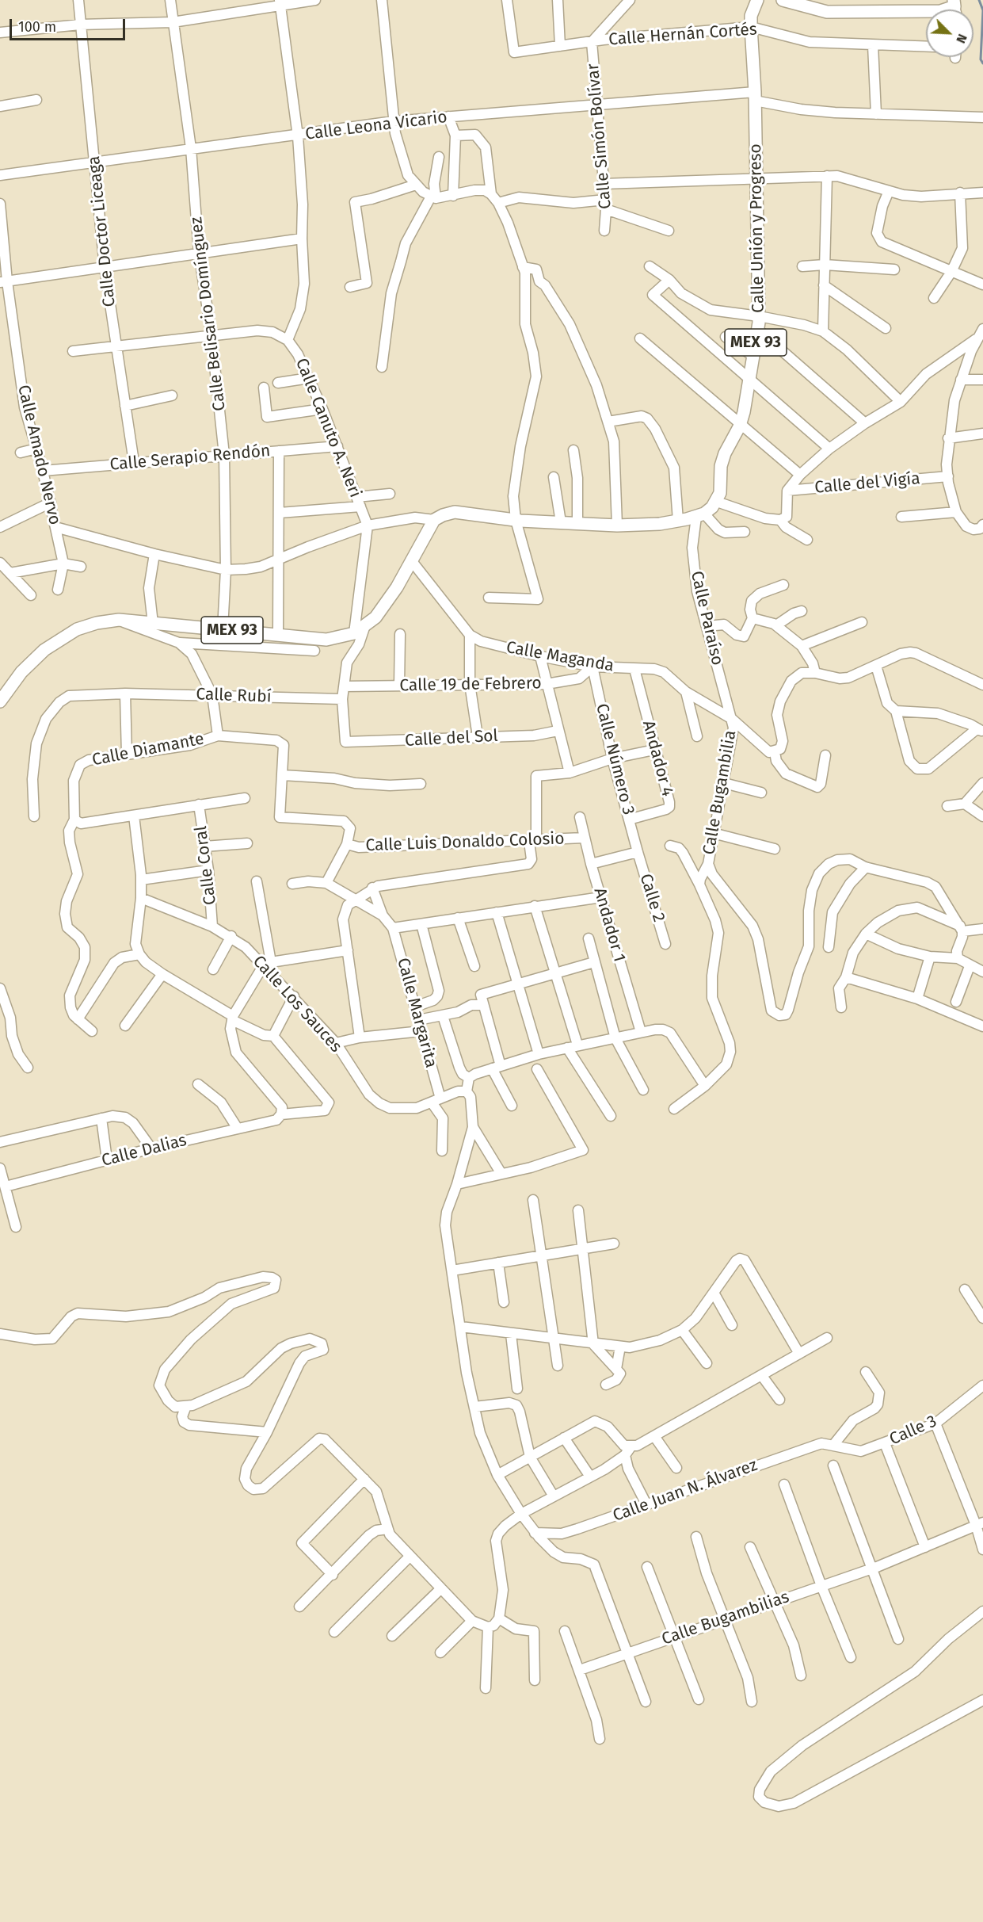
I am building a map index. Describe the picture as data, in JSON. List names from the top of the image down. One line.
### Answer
{"streets":{"main road":["Calle Unión y Progreso","MEX 93"],"street":["Calle Hernán Cortés","Calle Leona Vicario","Calle Simón Bolívar","Calle Doctor Liceaga","Calle Belisario Domínguez","Calle Canuto A. Neri","Calle Amado Nervo","Calle Serapio Rendón","Calle del Vigía","Calle Paraíso","Calle Maganda","Calle 19 de Febrero","Calle Rubí","Calle del Sol","Calle Diamante","Andador 4","Calle Número 3","Calle Bugambilia","Calle Luis Donaldo Colosio","Calle Coral","Calle 2","Andador 1","Calle Los Sauces","Calle Margarita","Calle Dalias","Calle 3","Calle Juan N. Álvarez","Calle Bugambilias"]},"crossings":[["Calle Hernán Cortés","Calle Simón Bolívar"],["Calle Hernán Cortés","Calle Unión y Progreso"],["Calle Leona Vicario","Calle Simón Bolívar"],["Calle Leona Vicario","Calle Unión y Progreso"],["Calle Leona Vicario","Calle Doctor Liceaga"],["Calle Leona Vicario","Calle Belisario Domínguez"],["Calle Leona Vicario","Calle Canuto A. Neri"],["Calle Doctor Liceaga","Calle Serapio Rendón"],["Calle Belisario Domínguez","MEX 93"],["Calle Belisario Domínguez","Calle Serapio Rendón"],["MEX 93","Calle Canuto A. Neri"],["MEX 93","Calle Maganda"],["MEX 93","Calle Diamante"],["Calle Canuto A. Neri","Calle Serapio Rendón"],["Calle Amado Nervo","Calle Serapio Rendón"],["Calle Paraíso","Calle Maganda"],["Calle Paraíso","Calle Bugambilia"],["Calle Maganda","Calle 19 de Febrero"],["Calle Maganda","Andador 4"],["Calle Maganda","Calle Número 3"],["Calle Maganda","Calle Bugambilia"],["Calle 19 de Febrero","Calle Número 3"],["Calle Rubí","Calle del Sol"],["Calle Rubí","Calle Diamante"],["Andador 4","Calle Número 3"],["Calle Número 3","Calle 2"],["Calle Luis Donaldo Colosio","Andador 1"],["Calle Coral","Calle Los Sauces"],["Calle Los Sauces","Calle Margarita"],["Calle 3","Calle Juan N. Álvarez"]],"scale_bar":"100 m","north":"bottom right"}
